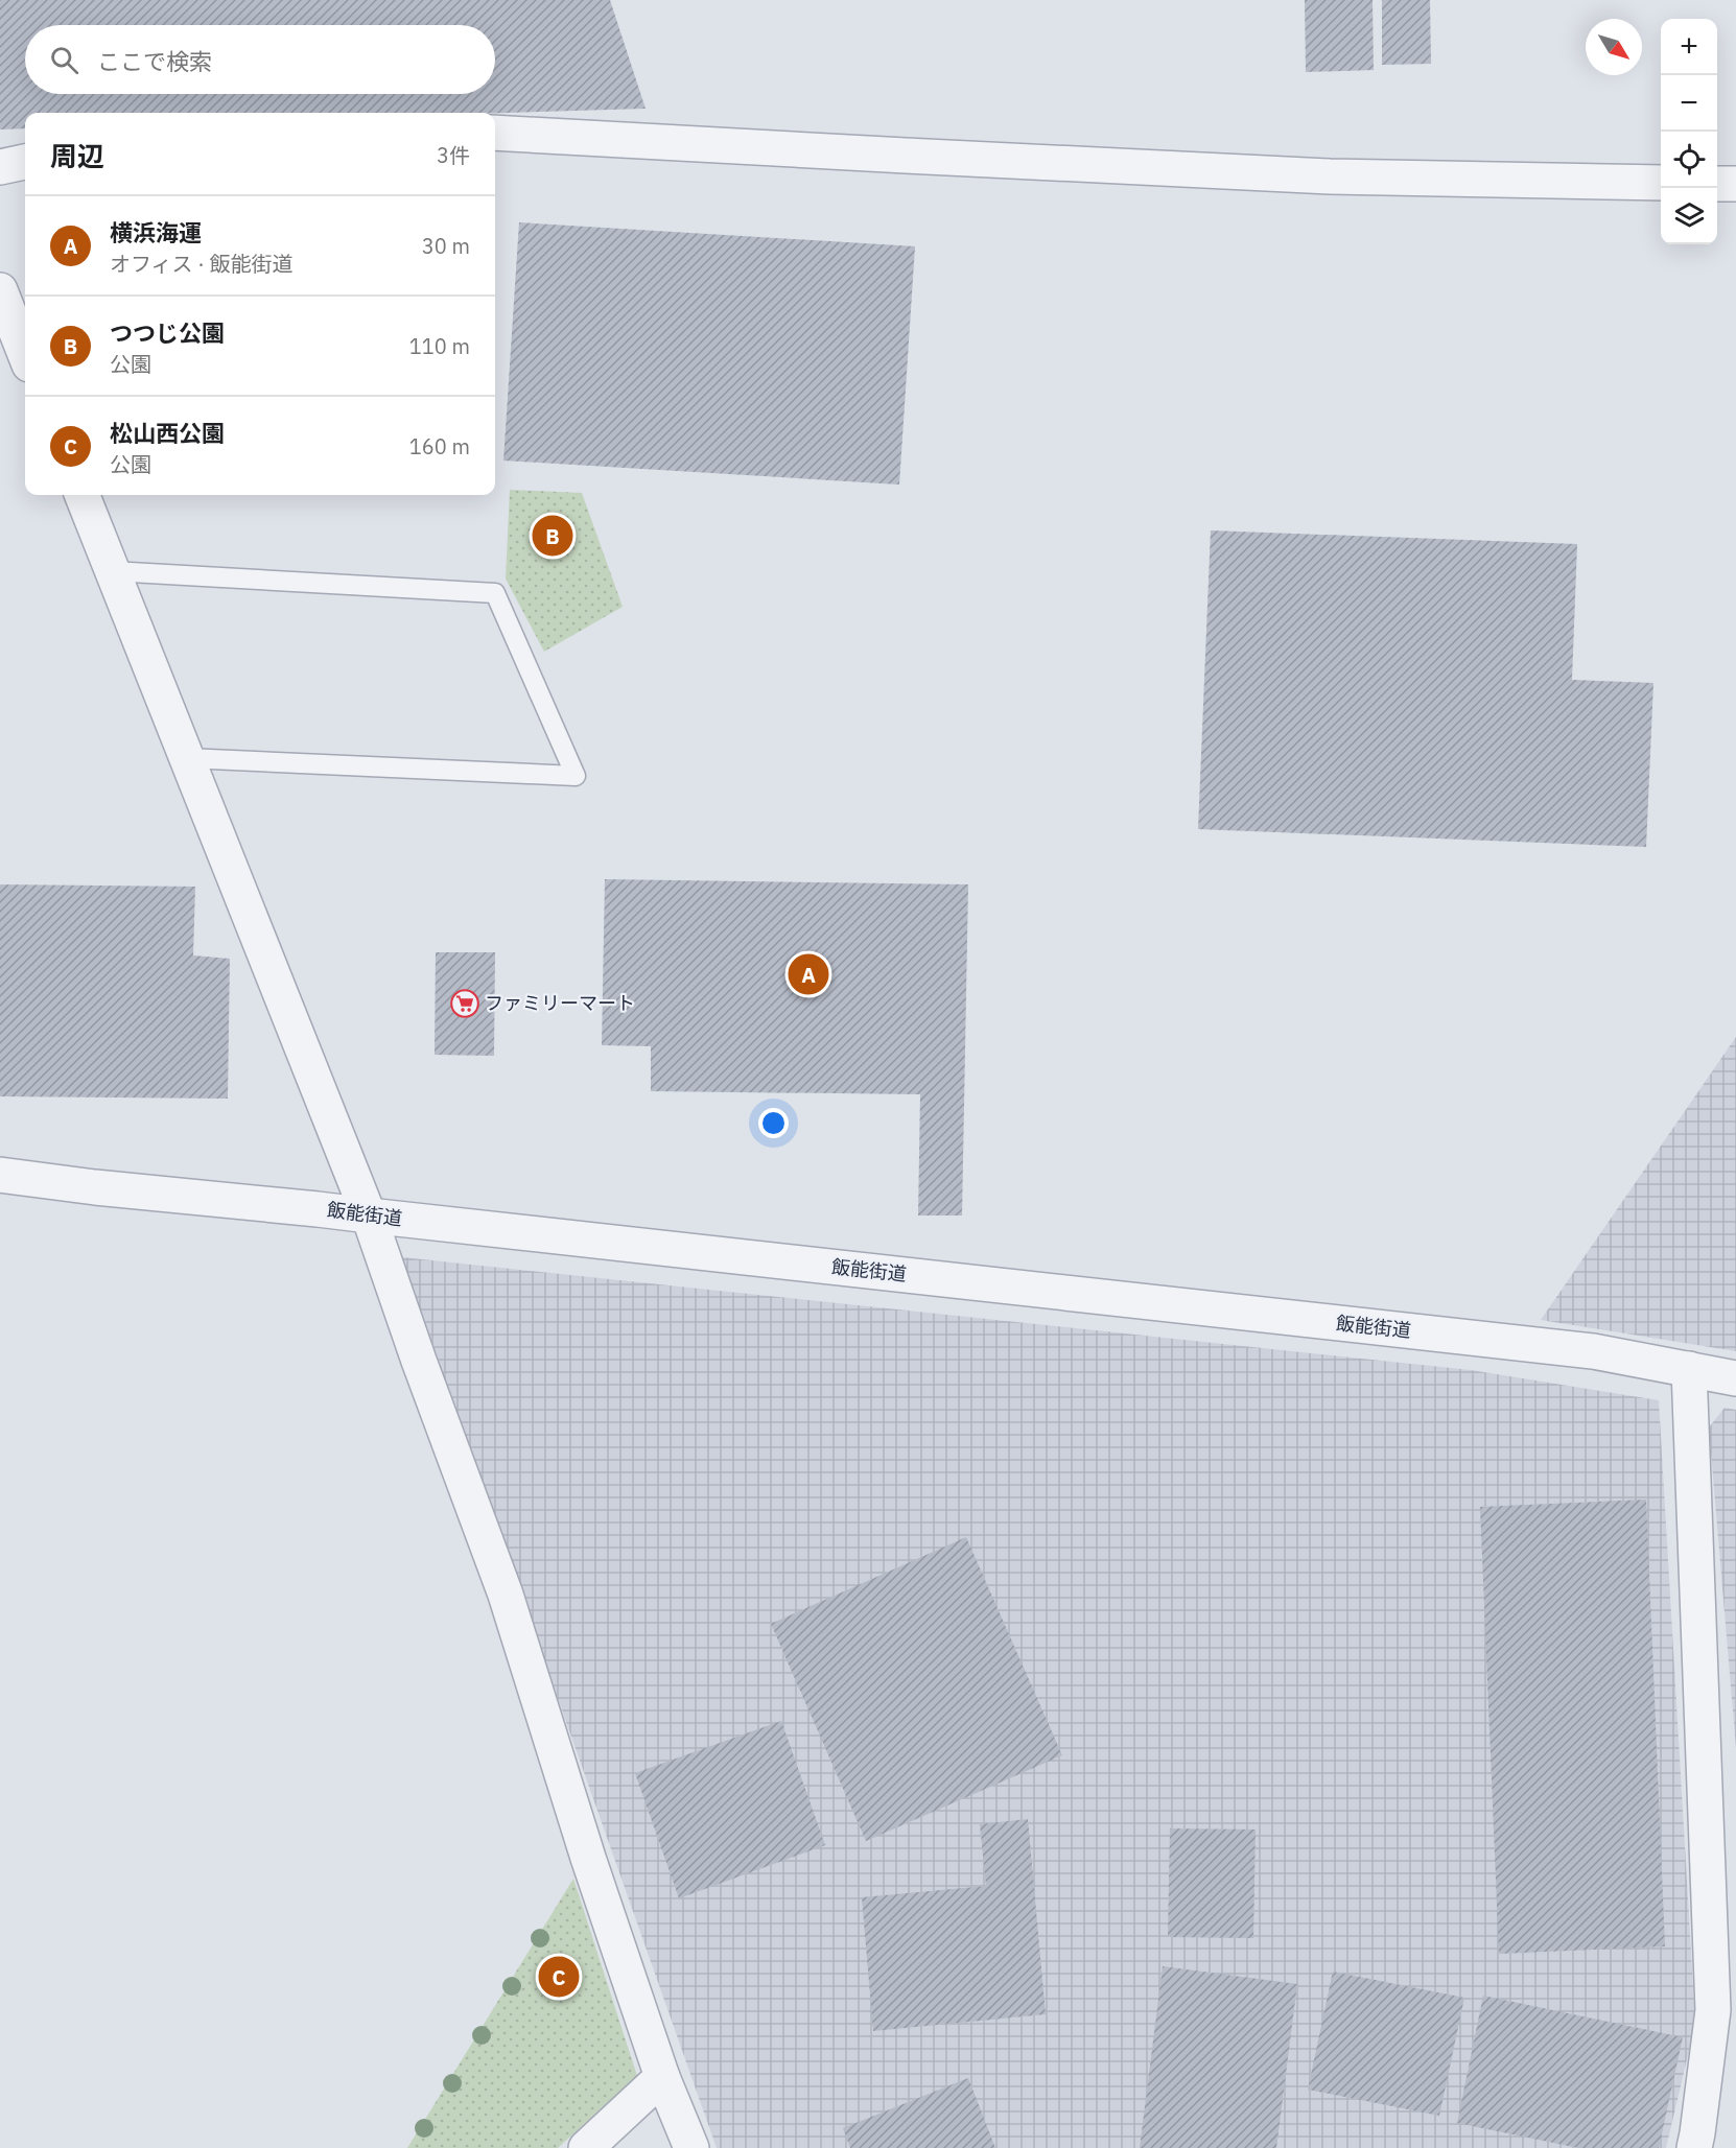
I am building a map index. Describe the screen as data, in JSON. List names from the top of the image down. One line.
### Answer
{"streets":{"street":["飯能街道"]},"places":{"supermarket":["ファミリーマート"]},"north":"bottom right","page":{"map_buttons":["+","−"],"search":"ここで検索","heading":["周辺","3件"],"list":[{"mark":"A","name":"横浜海運","note":"オフィス · 飯能街道","value":"30 m"},{"mark":"B","name":"つつじ公園","note":"公園","value":"110 m"},{"mark":"C","name":"松山西公園","note":"公園","value":"160 m"}],"pins":["B","A","C"]}}
